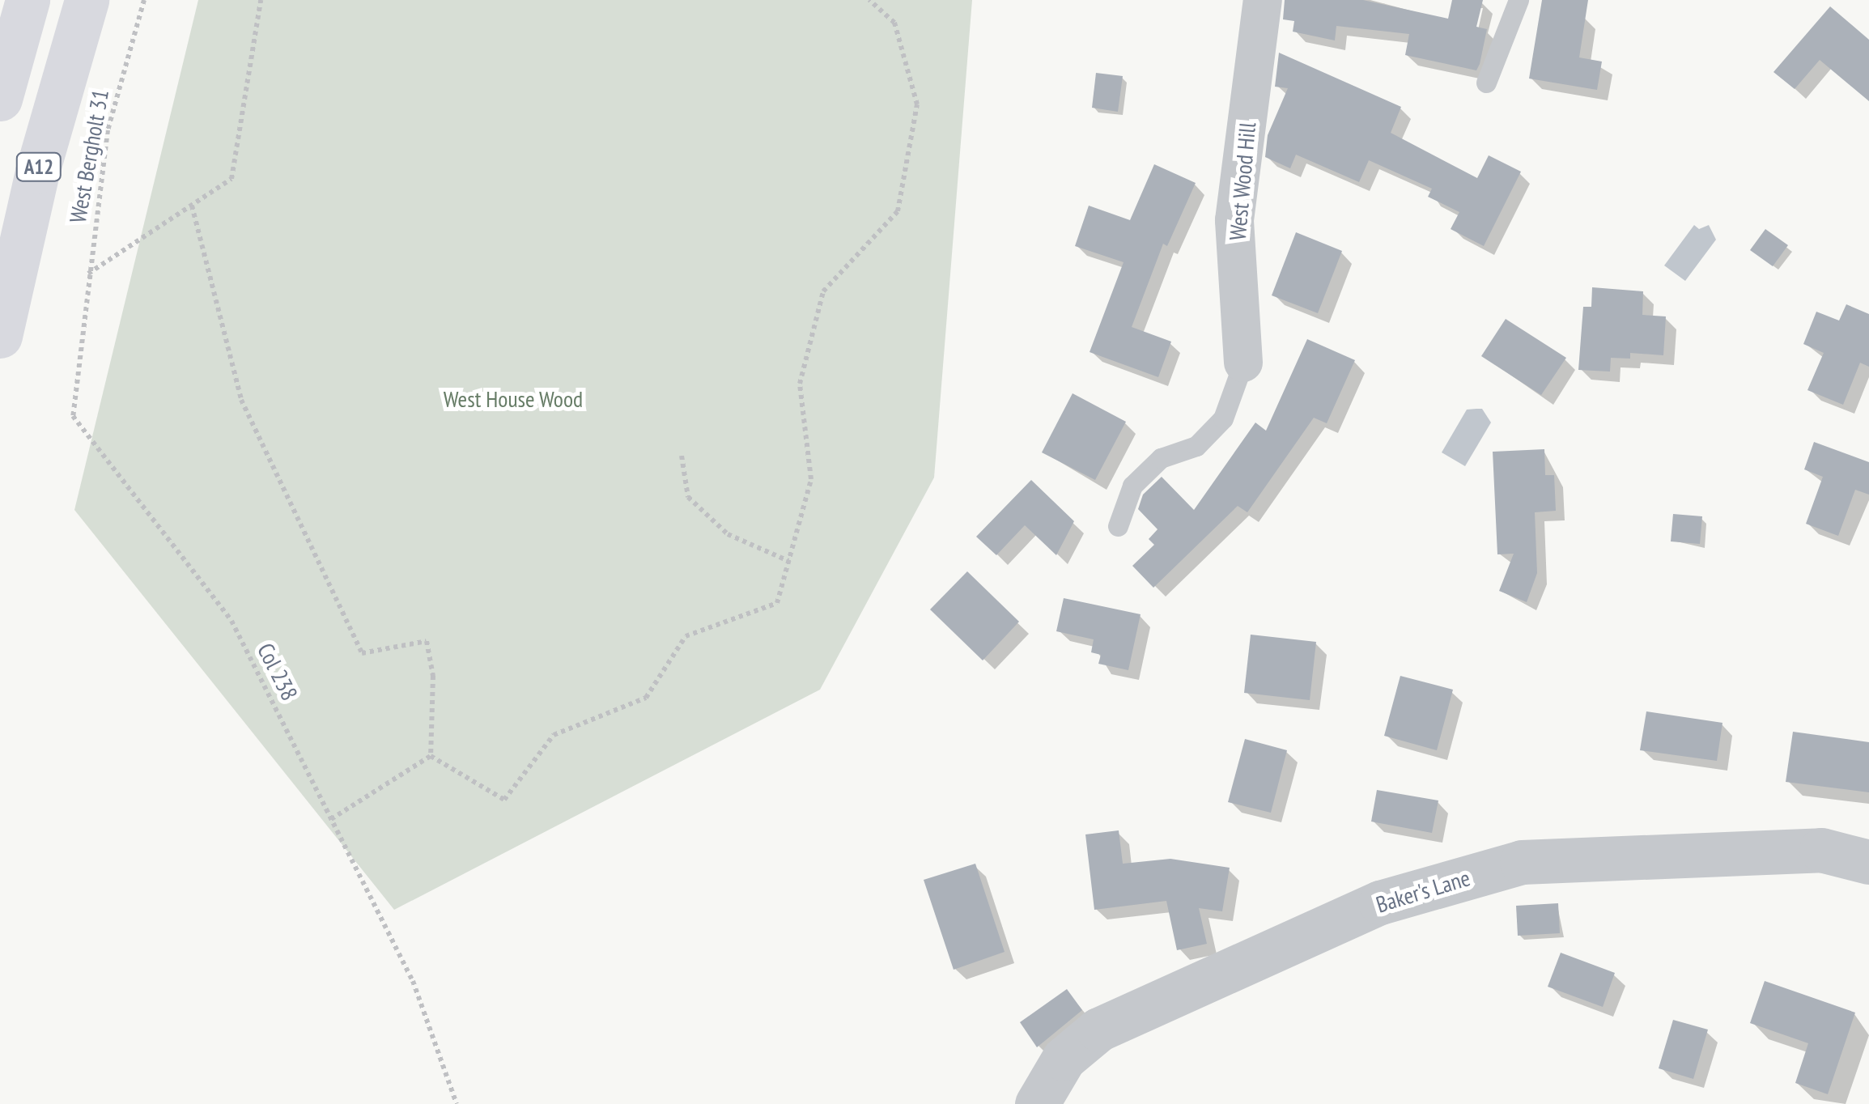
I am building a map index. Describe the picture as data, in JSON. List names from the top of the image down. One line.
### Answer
{"streets":{"highway":["A12"],"street":["West Wood Hill","Baker's Lane"],"path":["West Bergholt 31","Col 238"]},"crossings":[["West Bergholt 31","Col 238"]],"parks":["West House Wood"]}
